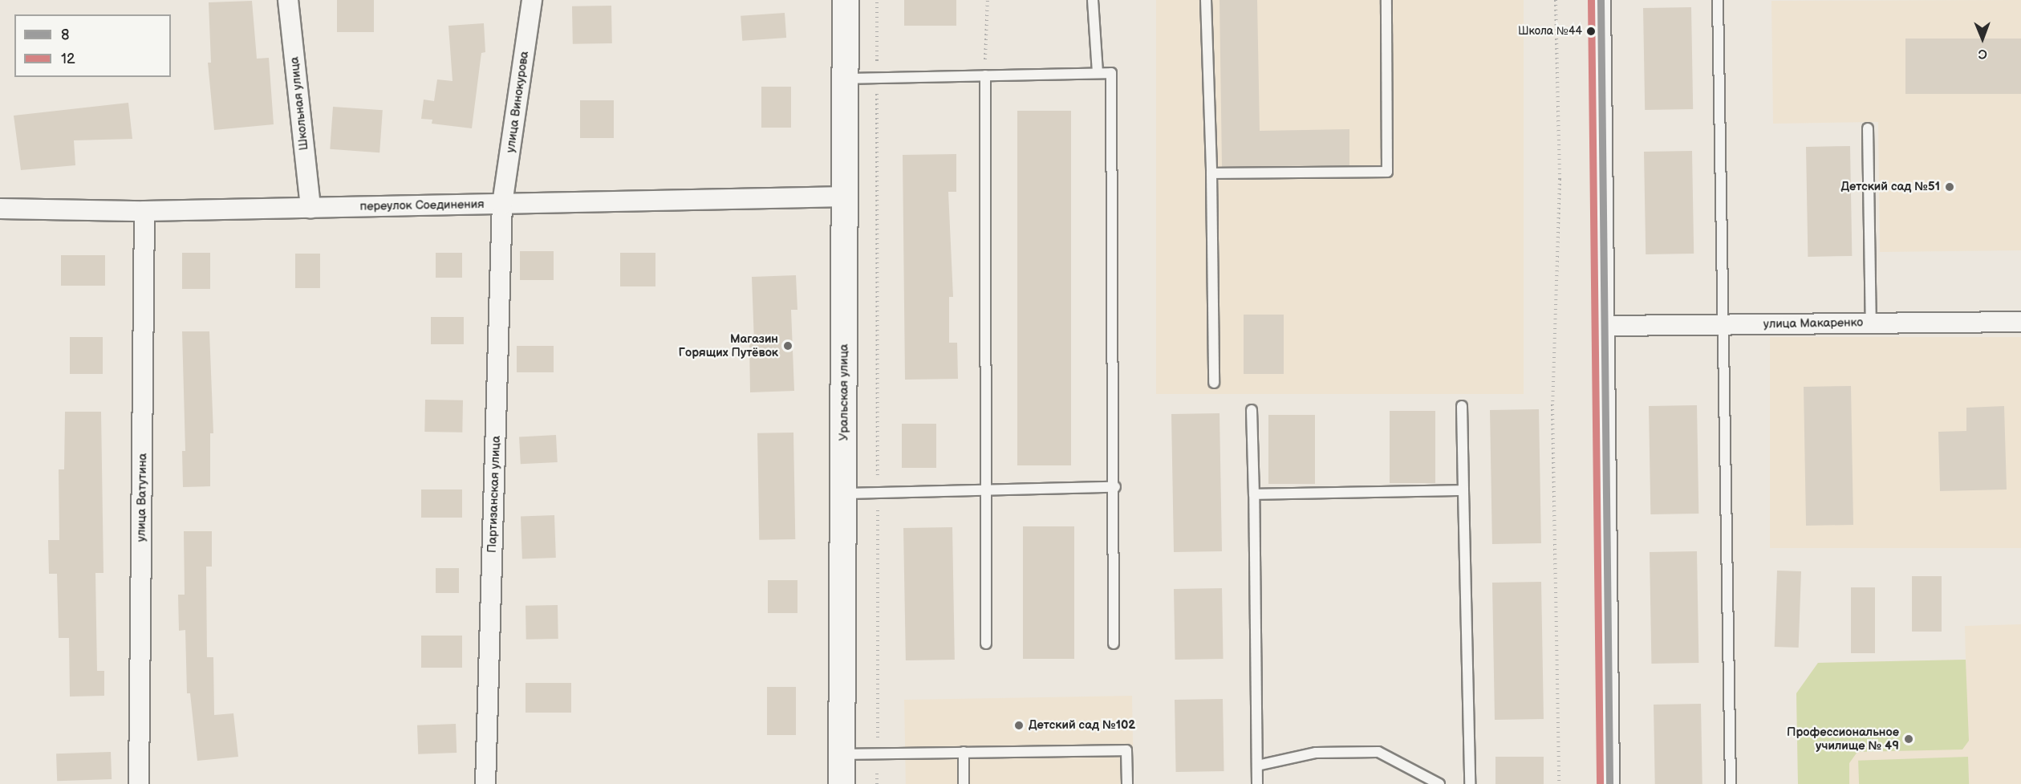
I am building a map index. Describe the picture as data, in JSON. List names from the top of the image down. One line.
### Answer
{"streets":{"street":["улица Винокурова","Школьная улица","переулок Соединения","улица Макаренко","Уральская улица","Партизанская улица","улица Ватутина"]},"crossings":[["улица Винокурова","переулок Соединения"],["улица Винокурова","Партизанская улица"],["Школьная улица","переулок Соединения"],["переулок Соединения","Уральская улица"],["переулок Соединения","Партизанская улица"],["переулок Соединения","улица Ватутина"]],"places":["Школа №44","Детский сад №51","Магазин Горящих Путёвок","Детский сад №102","Профессиональное училище № 49"],"lines":["transit line 8","transit line 12"],"legend":["8","12"],"north":"bottom"}
